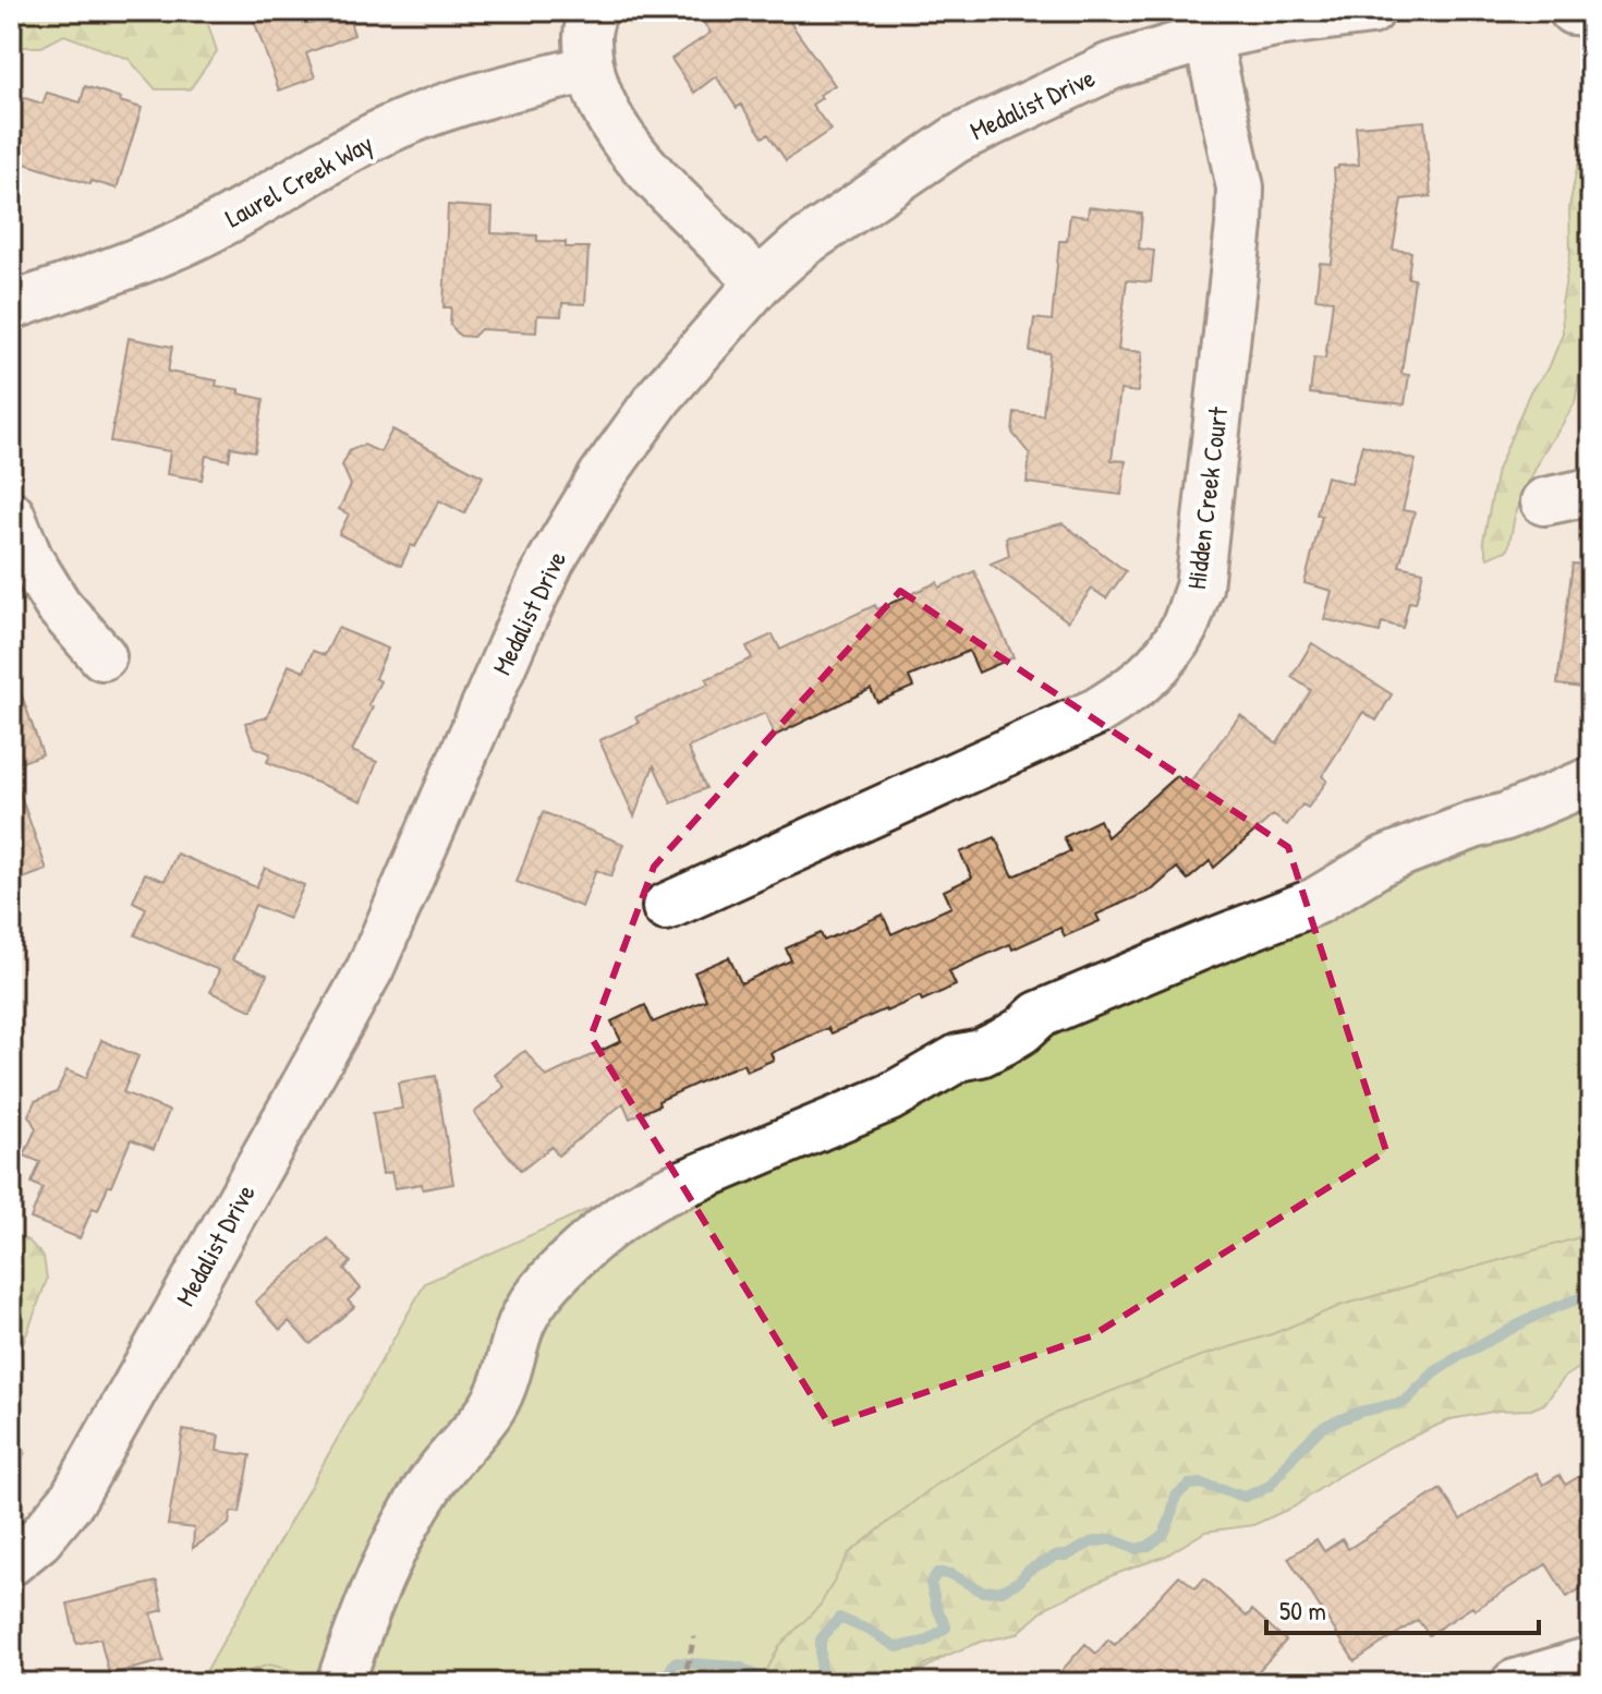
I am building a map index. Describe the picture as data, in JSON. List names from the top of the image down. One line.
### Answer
{"streets":{"street":["Medalist Drive","Laurel Creek Way","Hidden Creek Court"]},"crossings":[["Medalist Drive","Hidden Creek Court"]],"scale_bar":"50 m"}
